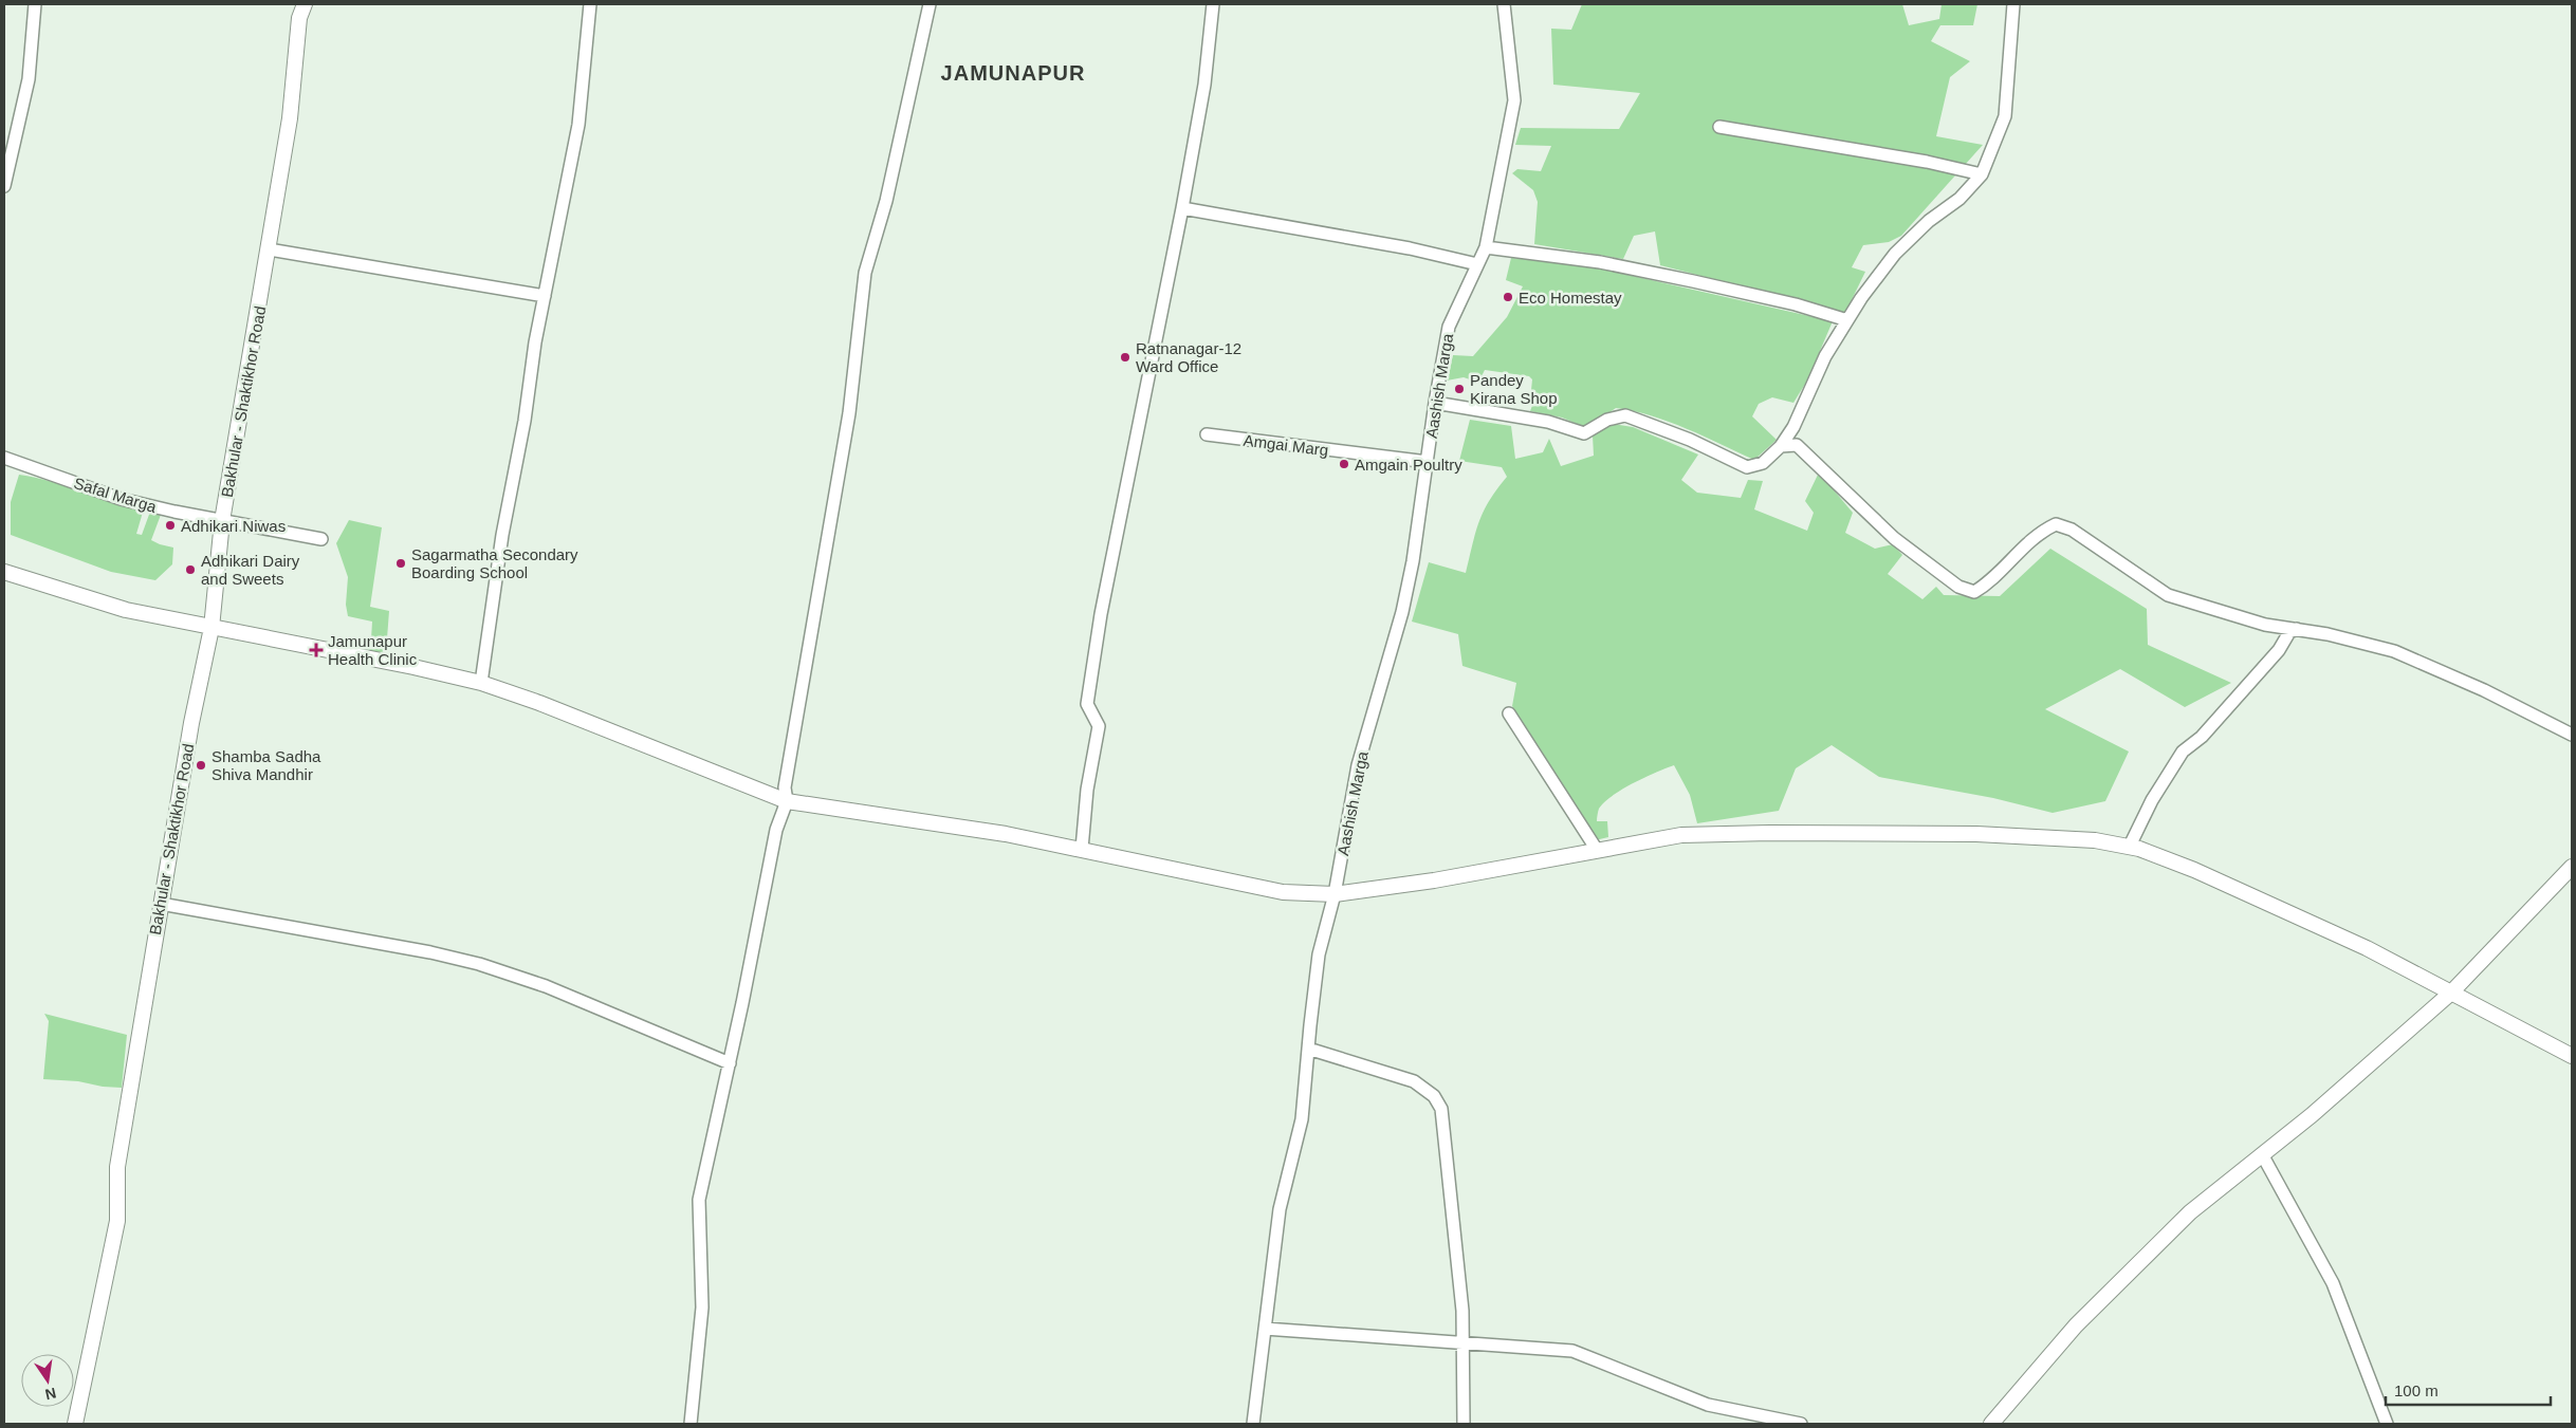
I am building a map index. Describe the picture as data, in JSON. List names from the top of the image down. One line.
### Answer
{"streets":{"street":["Aashish Marga","Bakhular - Shaktikhor Road","Amgai Marg","Safal Marga"]},"crossings":[["Aashish Marga","Amgai Marg"],["Bakhular - Shaktikhor Road","Safal Marga"]],"districts":["JAMUNAPUR"],"places":{"other":["Eco Homestay","Ratnanagar-12 Ward Office","Pandey Kirana Shop","Amgain Poultry","Adhikari Niwas","Sagarmatha Secondary Boarding School","Adhikari Dairy and Sweets","Shamba Sadha Shiva Mandhir"],"health":["Jamunapur Health Clinic"]},"scale_bar":"100 m","north":"bottom"}
